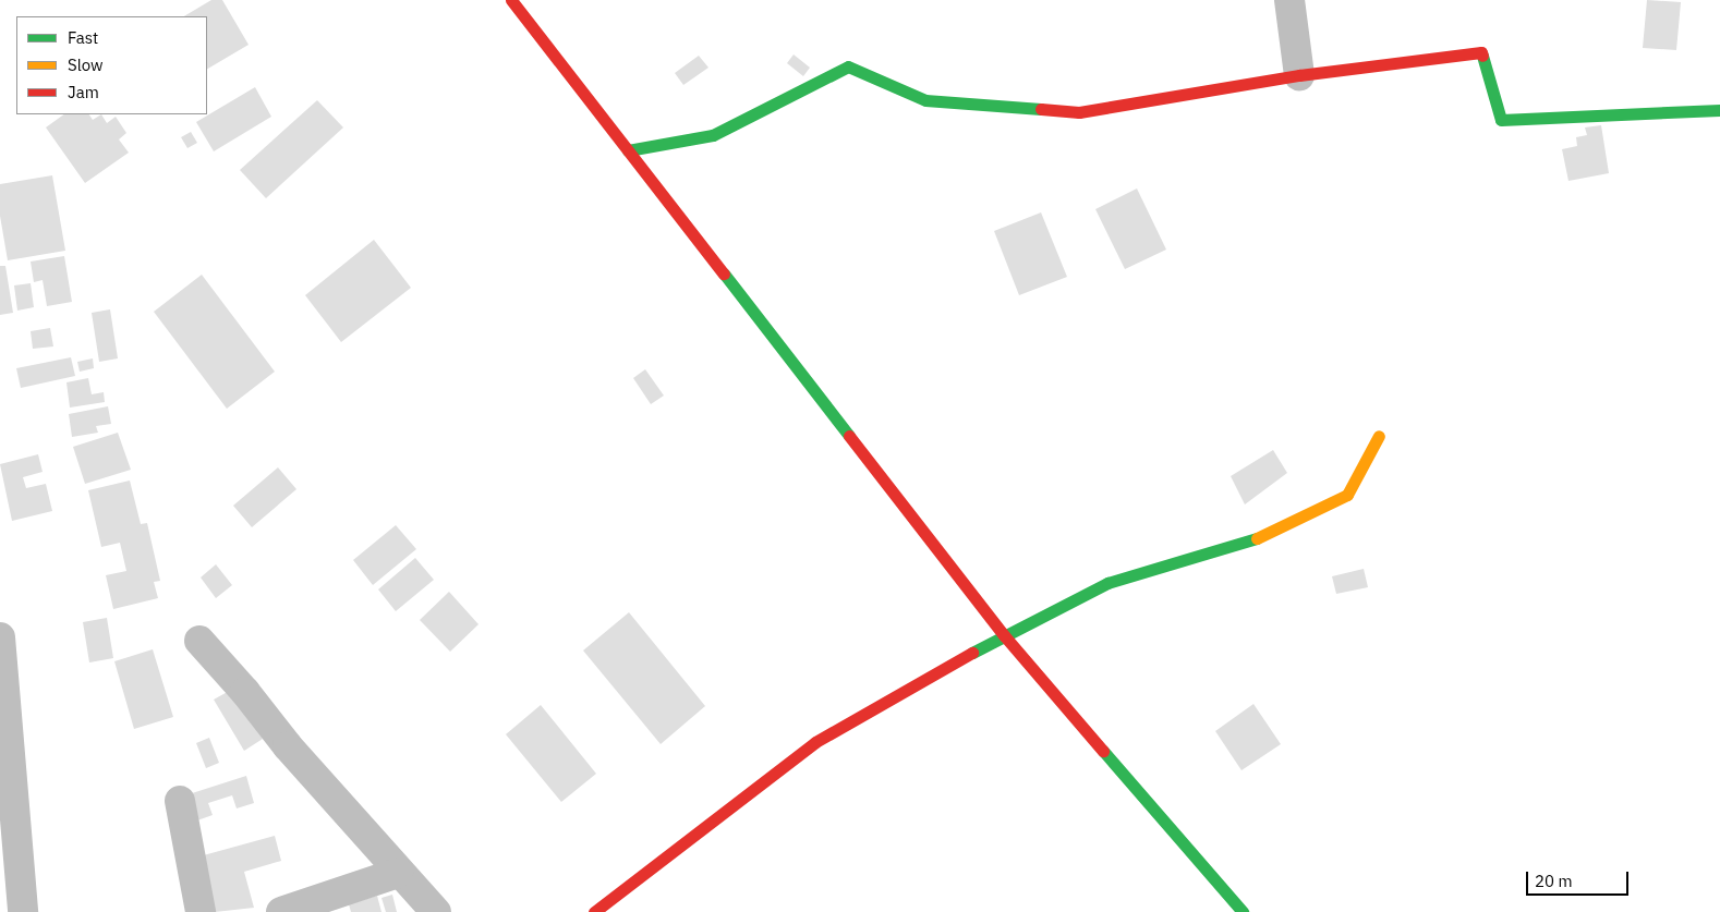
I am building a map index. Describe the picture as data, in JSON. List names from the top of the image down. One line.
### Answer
{"legend":["Fast","Slow","Jam"],"scale_bar":"20 m"}
